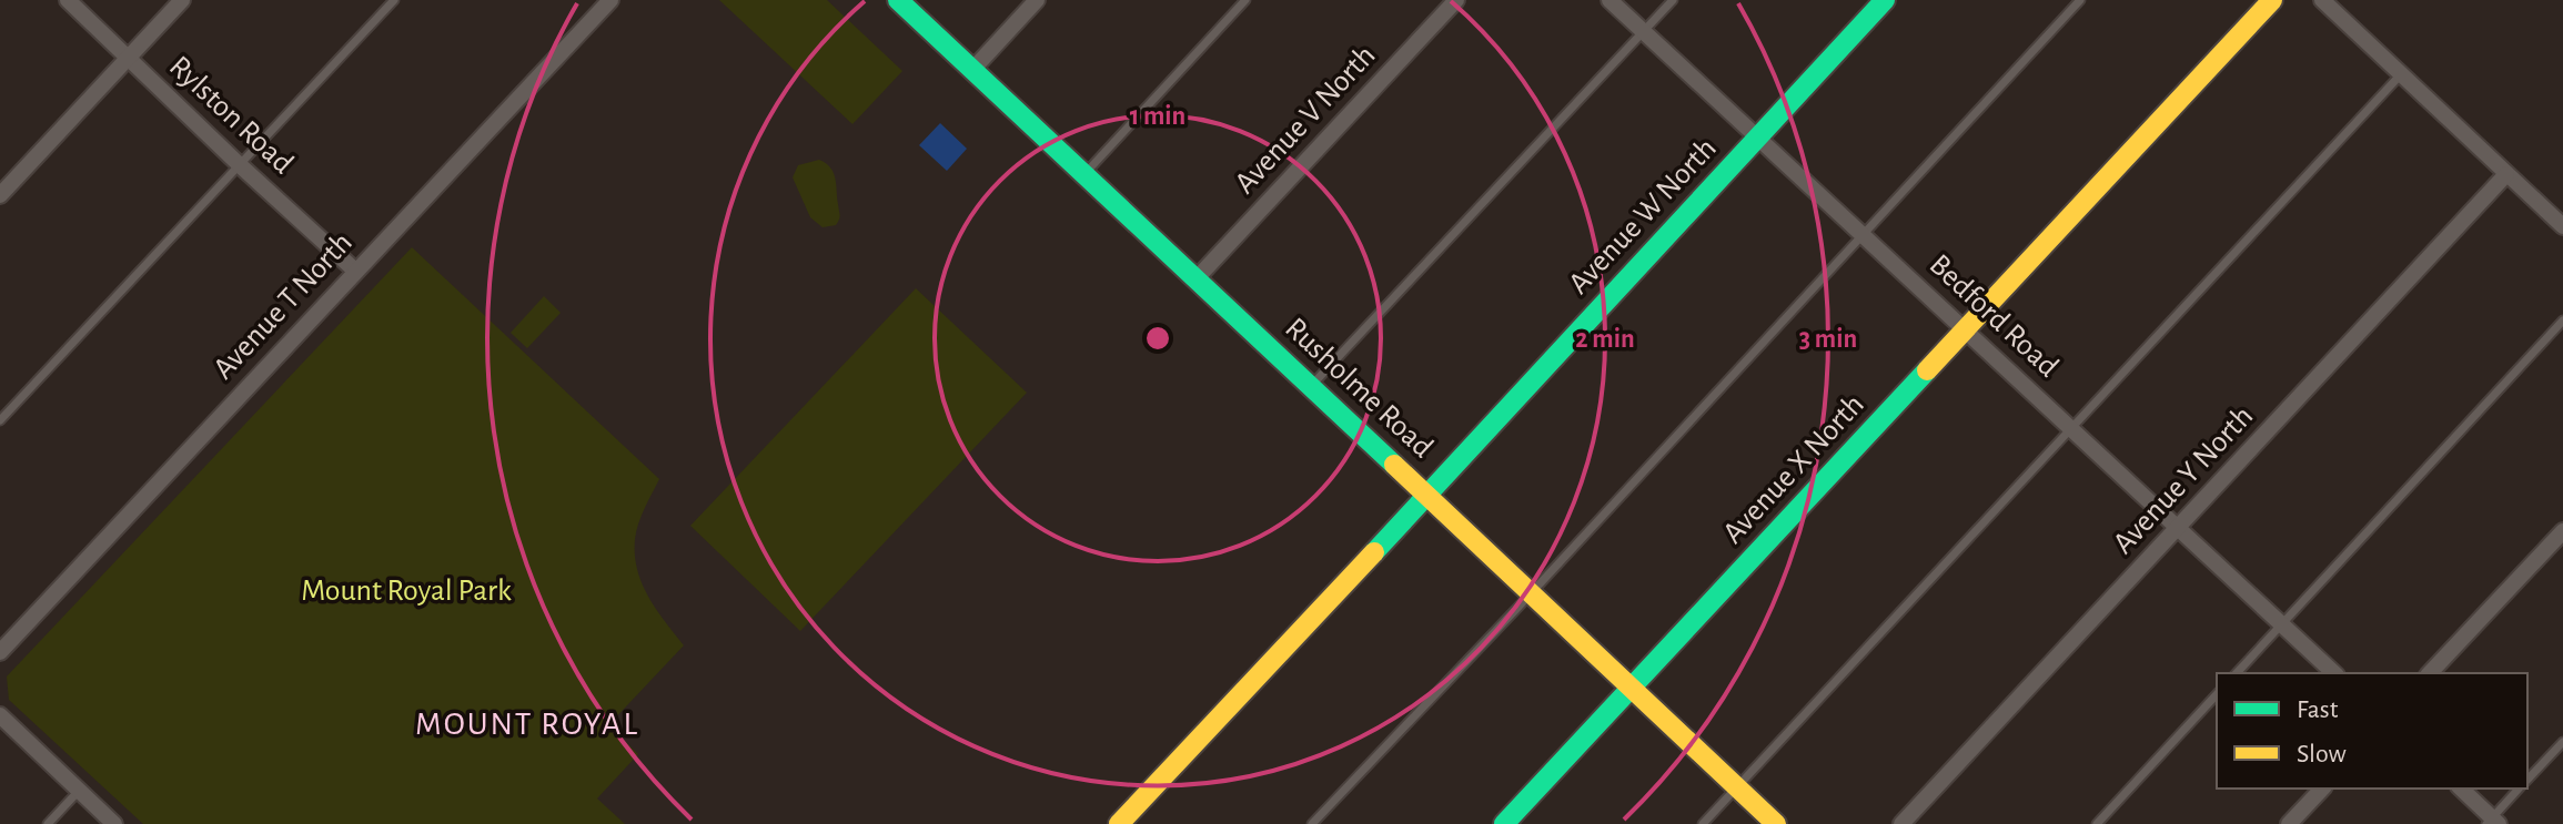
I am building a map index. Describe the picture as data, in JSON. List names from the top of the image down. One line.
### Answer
{"streets":{"street":["Rylston Road","Avenue V North","Avenue W North","Avenue T North","Bedford Road","Rusholme Road","Avenue X North","Avenue Y North"]},"crossings":[["Rylston Road","Avenue T North"],["Avenue V North","Rusholme Road"],["Avenue W North","Bedford Road"],["Avenue W North","Rusholme Road"],["Bedford Road","Avenue X North"],["Bedford Road","Avenue Y North"],["Rusholme Road","Avenue X North"]],"districts":["MOUNT ROYAL"],"parks":["Mount Royal Park"],"legend":["Fast","Slow"],"rings":["1 min","2 min","3 min"]}
